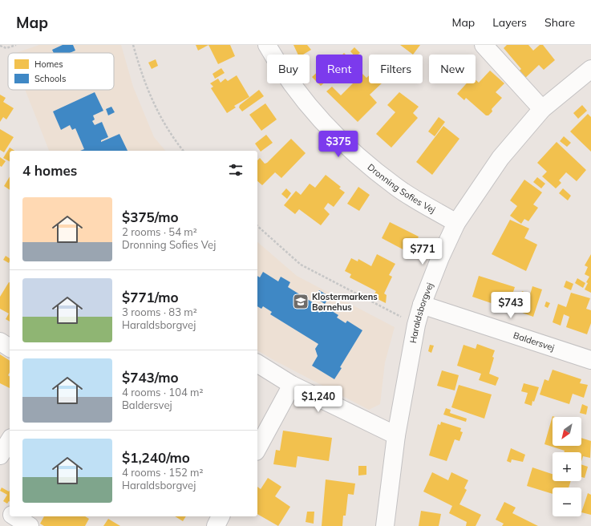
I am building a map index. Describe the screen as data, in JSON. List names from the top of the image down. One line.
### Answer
{"streets":{"street":["Dronning Sofies Vej","Haraldsborgvej","Baldersvej"]},"crossings":[["Dronning Sofies Vej","Haraldsborgvej"],["Haraldsborgvej","Baldersvej"]],"places":{"school or university":["Klostermarkens Børnehus"]},"legend":["Homes","Schools"],"north":"bottom left","page":{"header":"Map","nav":["Map","Layers","Share"],"chip":["Buy","Rent","Filters","New"],"price":["$375","$771","$743","$1,240"],"heading":"4 homes","list":[{"name":"$375/mo","note":"2 rooms · 54 m² · Dronning Sofies Vej"},{"name":"$771/mo","note":"3 rooms · 83 m² · Haraldsborgvej"},{"name":"$743/mo","note":"4 rooms · 104 m² · Baldersvej"},{"name":"$1,240/mo","note":"4 rooms · 152 m² · Haraldsborgvej"}],"map_buttons":["+","−"]}}
